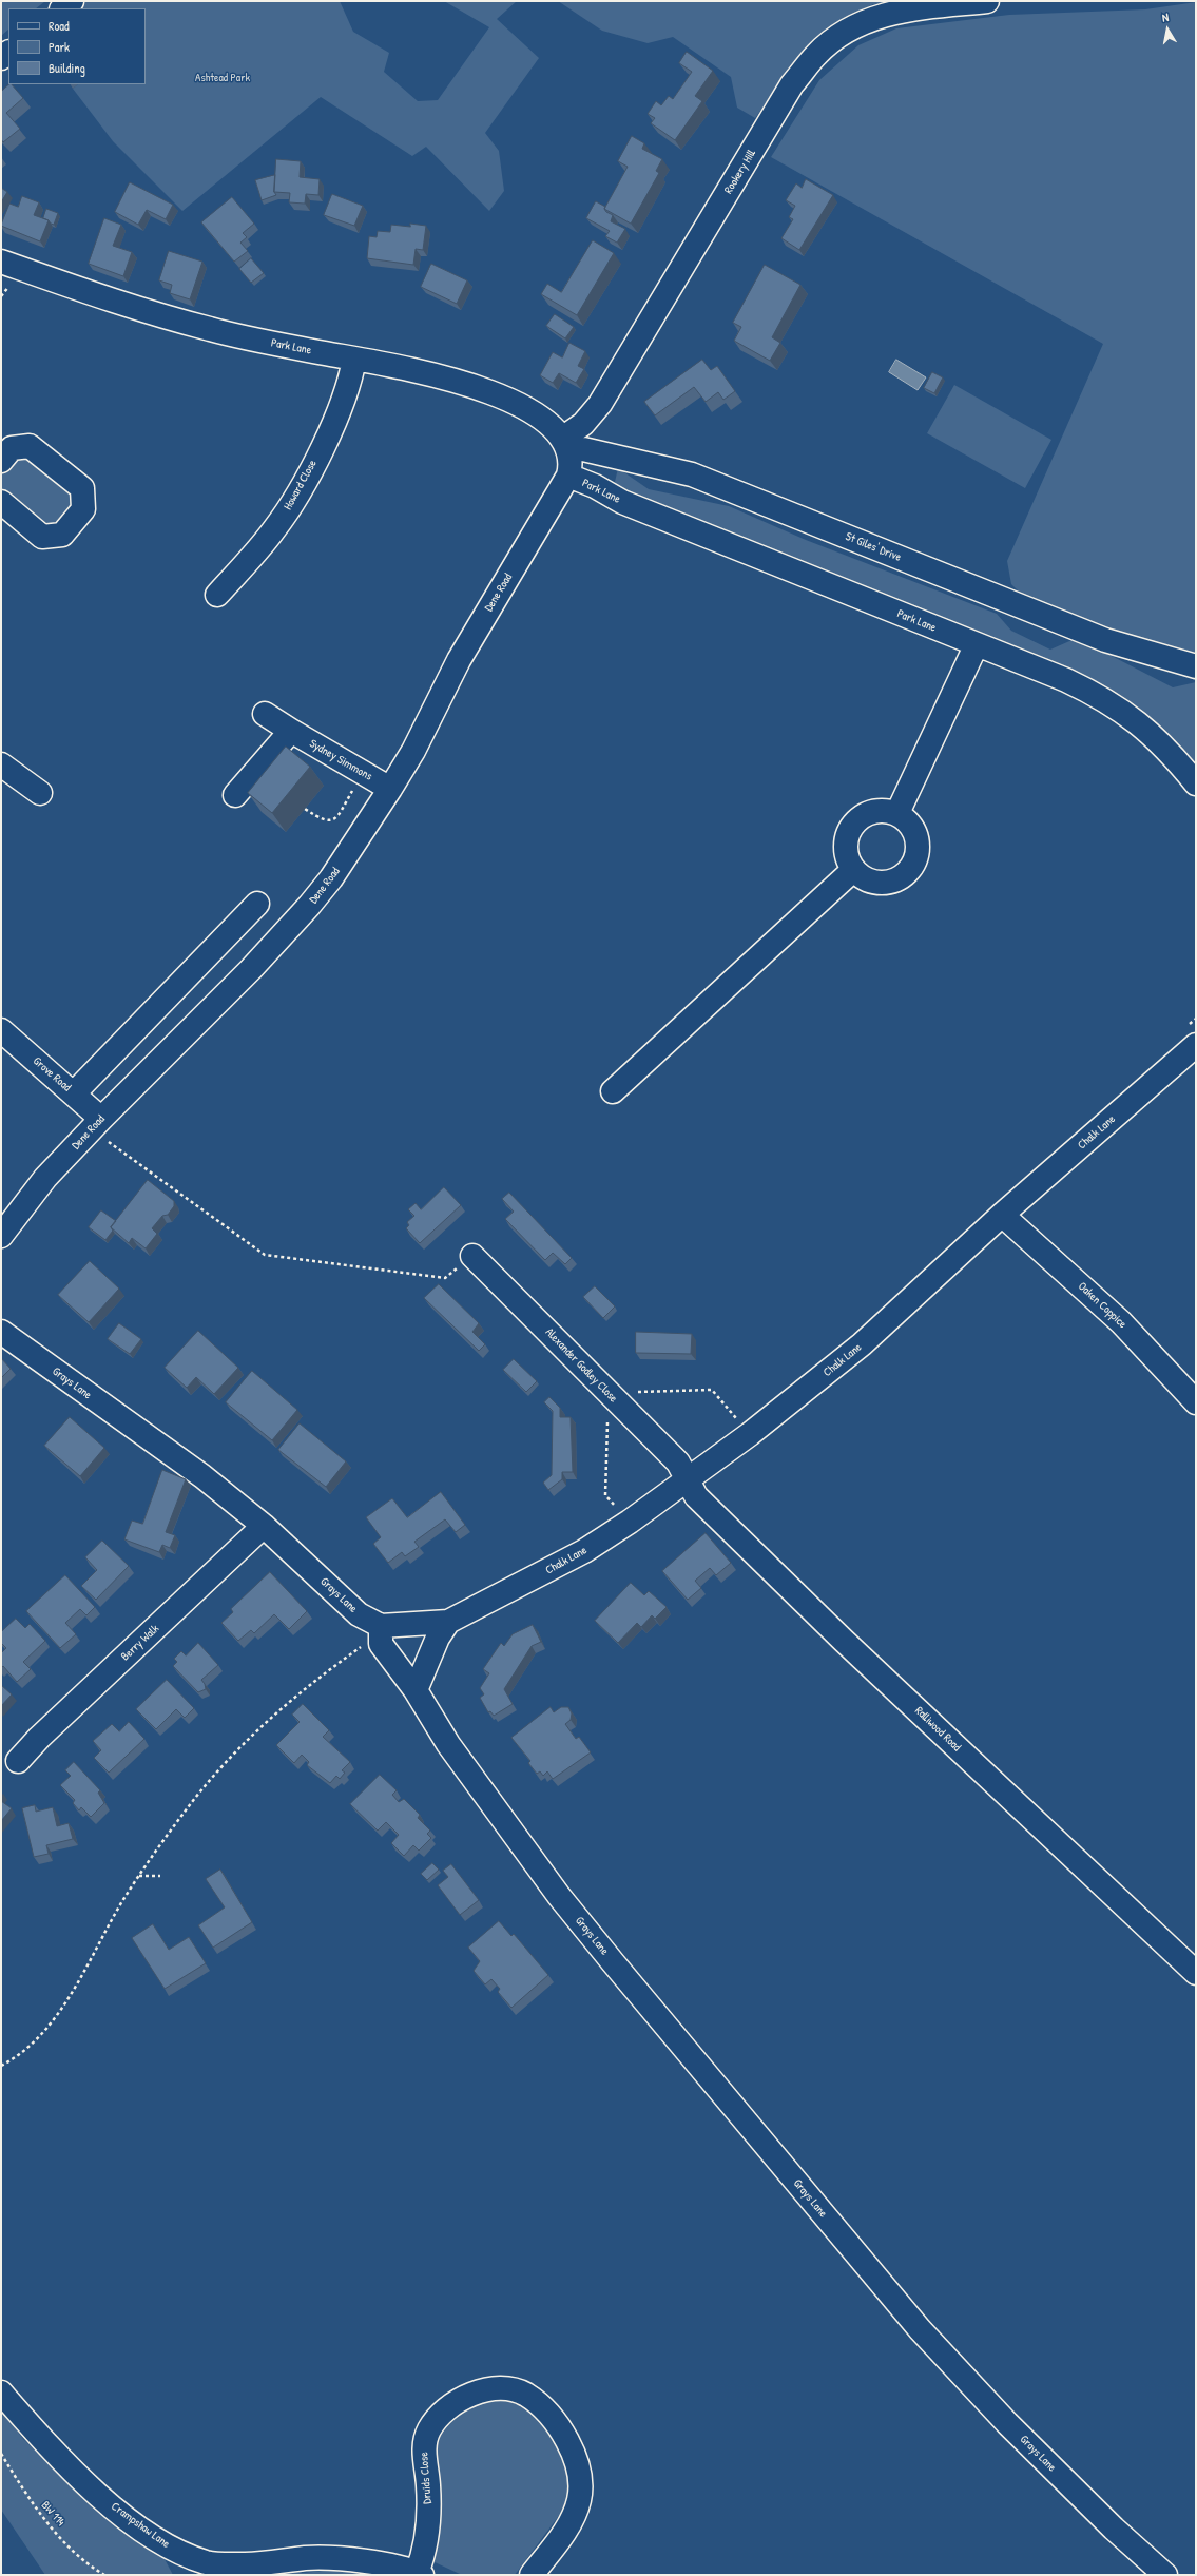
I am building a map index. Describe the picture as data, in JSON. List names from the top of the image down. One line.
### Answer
{"streets":{"main road":["Rookery Hill","Park Lane","Howard Close","St Giles' Drive","Dene Road","Sydney Simmons","Grove Road","Chalk Lane","Oaken Coppice","Alexander Godley Close","Grays Lane","Berry Walk","Ralliwood Road","Druids Close","Crampshaw Lane"],"path":["BW 114"]},"crossings":[["Rookery Hill","Park Lane"],["Rookery Hill","St Giles' Drive"],["Park Lane","Howard Close"],["Park Lane","St Giles' Drive"],["Park Lane","Dene Road"],["Dene Road","Sydney Simmons"],["Dene Road","Grove Road"],["Chalk Lane","Oaken Coppice"],["Chalk Lane","Alexander Godley Close"],["Chalk Lane","Grays Lane"],["Chalk Lane","Ralliwood Road"],["Alexander Godley Close","Ralliwood Road"],["Grays Lane","Berry Walk"],["Druids Close","Crampshaw Lane"]],"parks":["Ashtead Park"],"legend":["Road","Park","Building"],"north":"top"}
